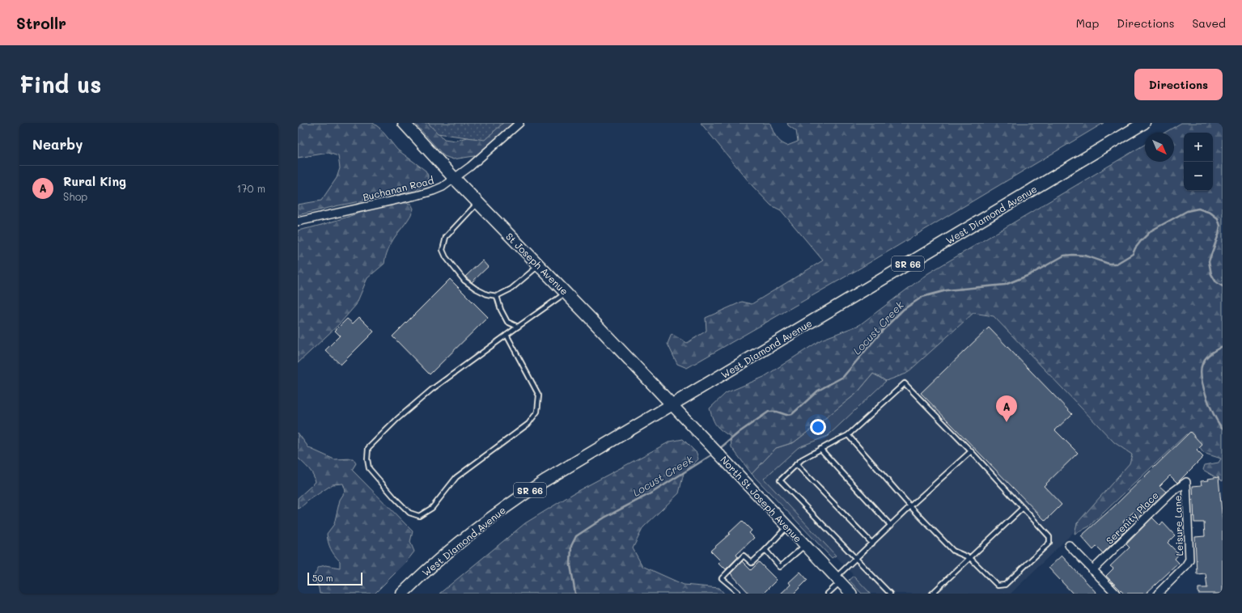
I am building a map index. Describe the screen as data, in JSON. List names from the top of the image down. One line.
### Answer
{"streets":{"main road":["West Diamond Avenue","St Joseph Avenue","SR 66","North St Joseph Avenue"],"street":["Buchanan Road","Serenity Place","Leisure Lane"]},"crossings":[["Buchanan Road","St Joseph Avenue"],["West Diamond Avenue","St Joseph Avenue"],["West Diamond Avenue","North St Joseph Avenue"],["St Joseph Avenue","North St Joseph Avenue"],["Serenity Place","Leisure Lane"]],"water":["Locust Creek"],"scale_bar":"50 m","north":"bottom right","page":{"header":"Strollr","nav":["Map","Directions","Saved"],"buttons":"Directions","title":"Find us","heading":"Nearby","map_buttons":["+","−"],"list":[{"mark":"A","name":"Rural King","note":"Shop","value":"170 m"}],"pins":"A","scale":"50 m"}}
